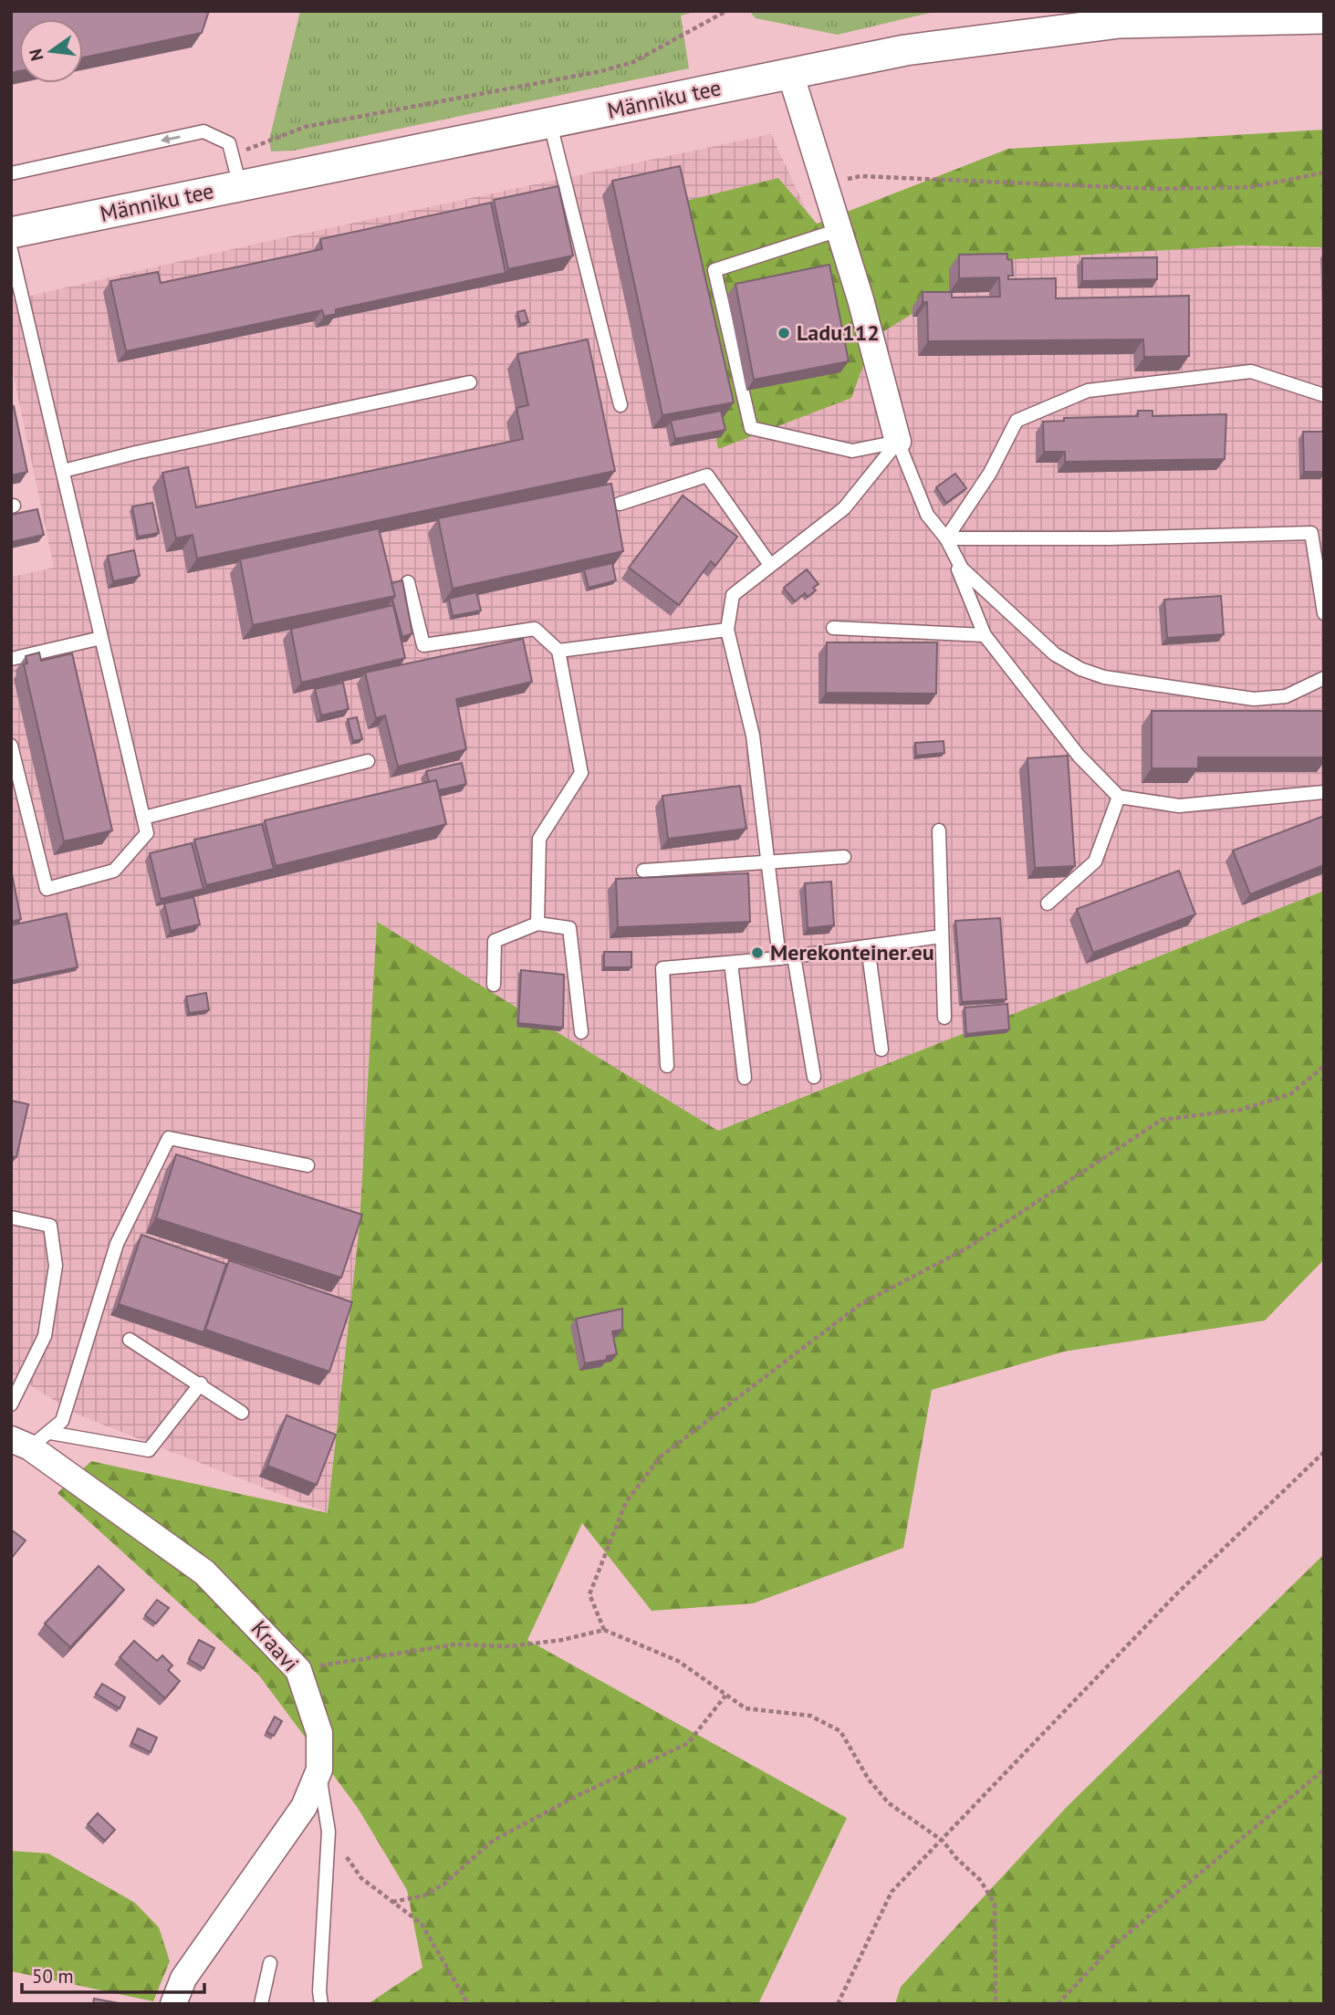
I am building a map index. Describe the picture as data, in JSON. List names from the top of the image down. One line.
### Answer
{"streets":{"street":["Männiku tee","Kraavi"]},"places":["Ladu112","Merekonteiner.eu"],"scale_bar":"50 m","north":"left"}
